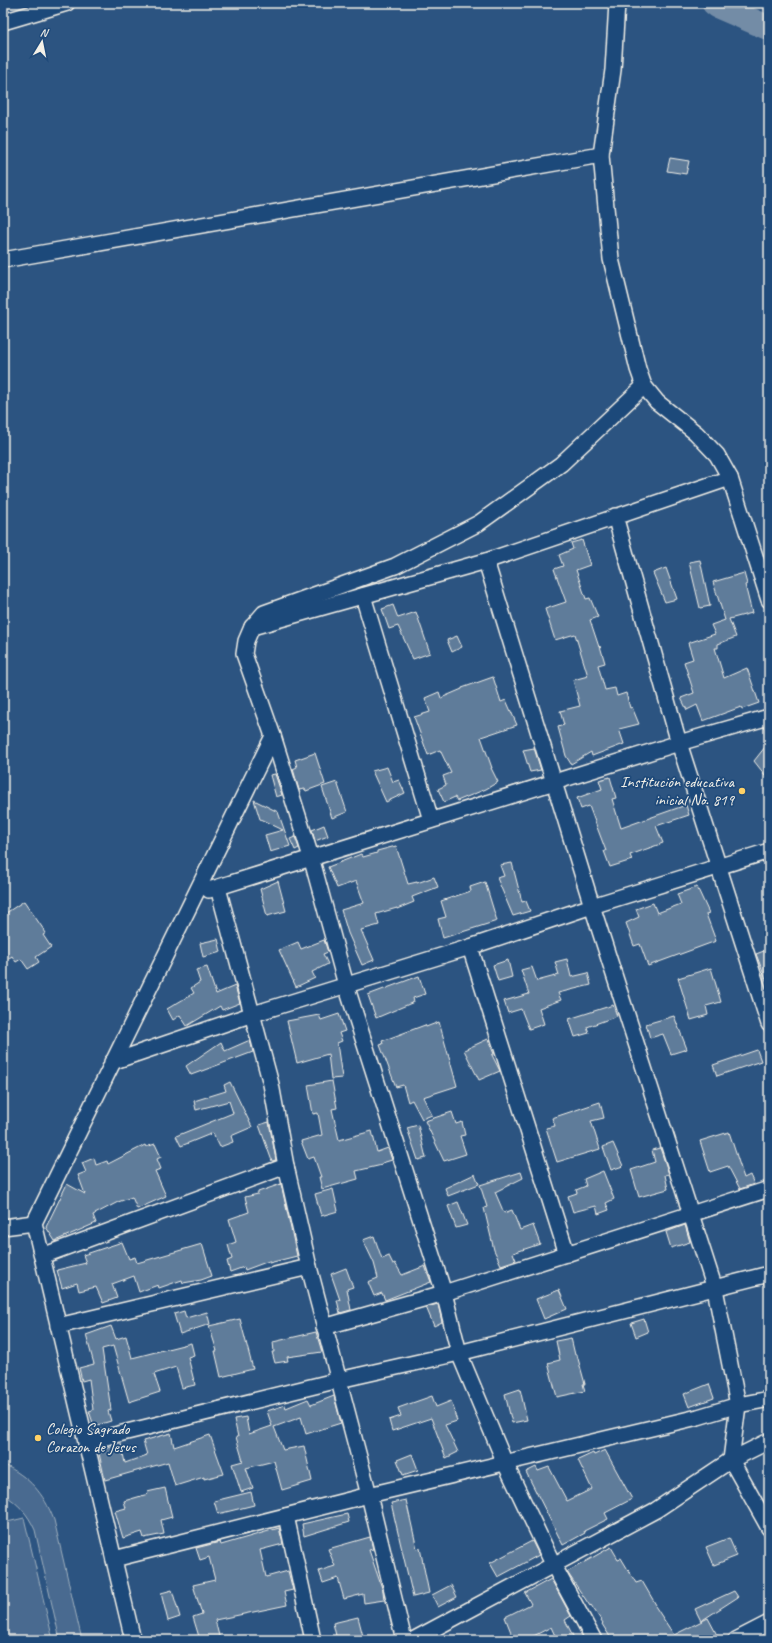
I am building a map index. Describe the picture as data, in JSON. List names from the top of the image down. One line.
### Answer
{"places":["Institución educativa inicial No. 819","Colegio Sagrado Corazon de Jesus"],"north":"top"}
